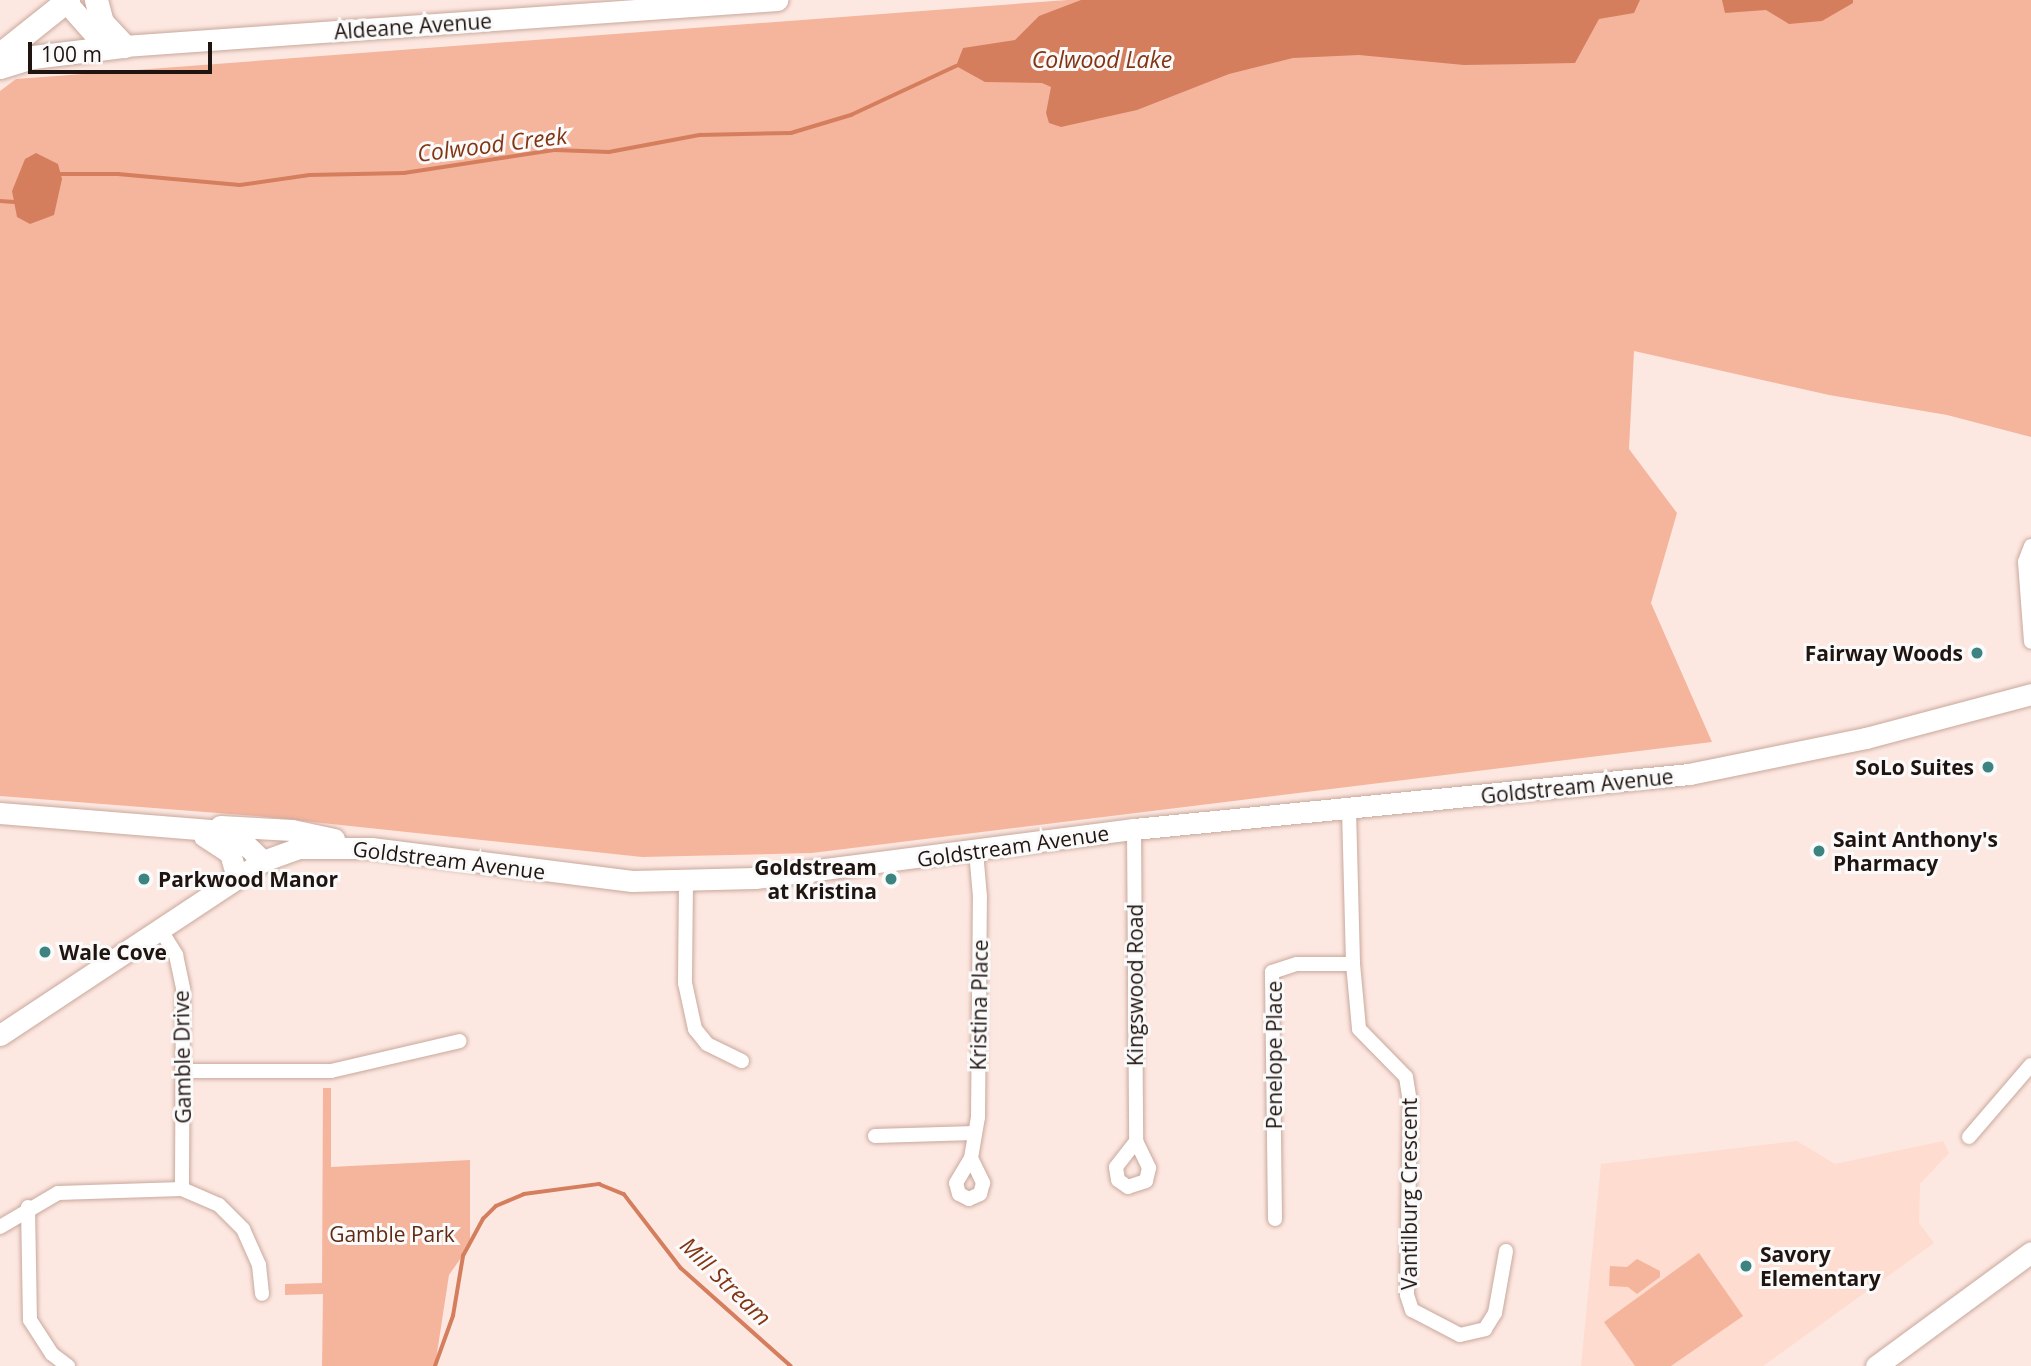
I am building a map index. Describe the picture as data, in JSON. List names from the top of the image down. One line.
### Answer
{"streets":{"main road":["Aldeane Avenue","Goldstream Avenue"],"street":["Kingswood Road","Kristina Place","Penelope Place","Gamble Drive","Vantilburg Crescent"]},"crossings":[["Goldstream Avenue","Kingswood Road"],["Goldstream Avenue","Kristina Place"],["Goldstream Avenue","Gamble Drive"],["Goldstream Avenue","Vantilburg Crescent"],["Penelope Place","Vantilburg Crescent"]],"water":["Colwood Lake","Colwood Creek","Mill Stream"],"parks":["Gamble Park"],"places":["Fairway Woods","SoLo Suites","Saint Anthony's Pharmacy","Parkwood Manor","Goldstream at Kristina","Wale Cove","Savory Elementary"],"scale_bar":"100 m"}
